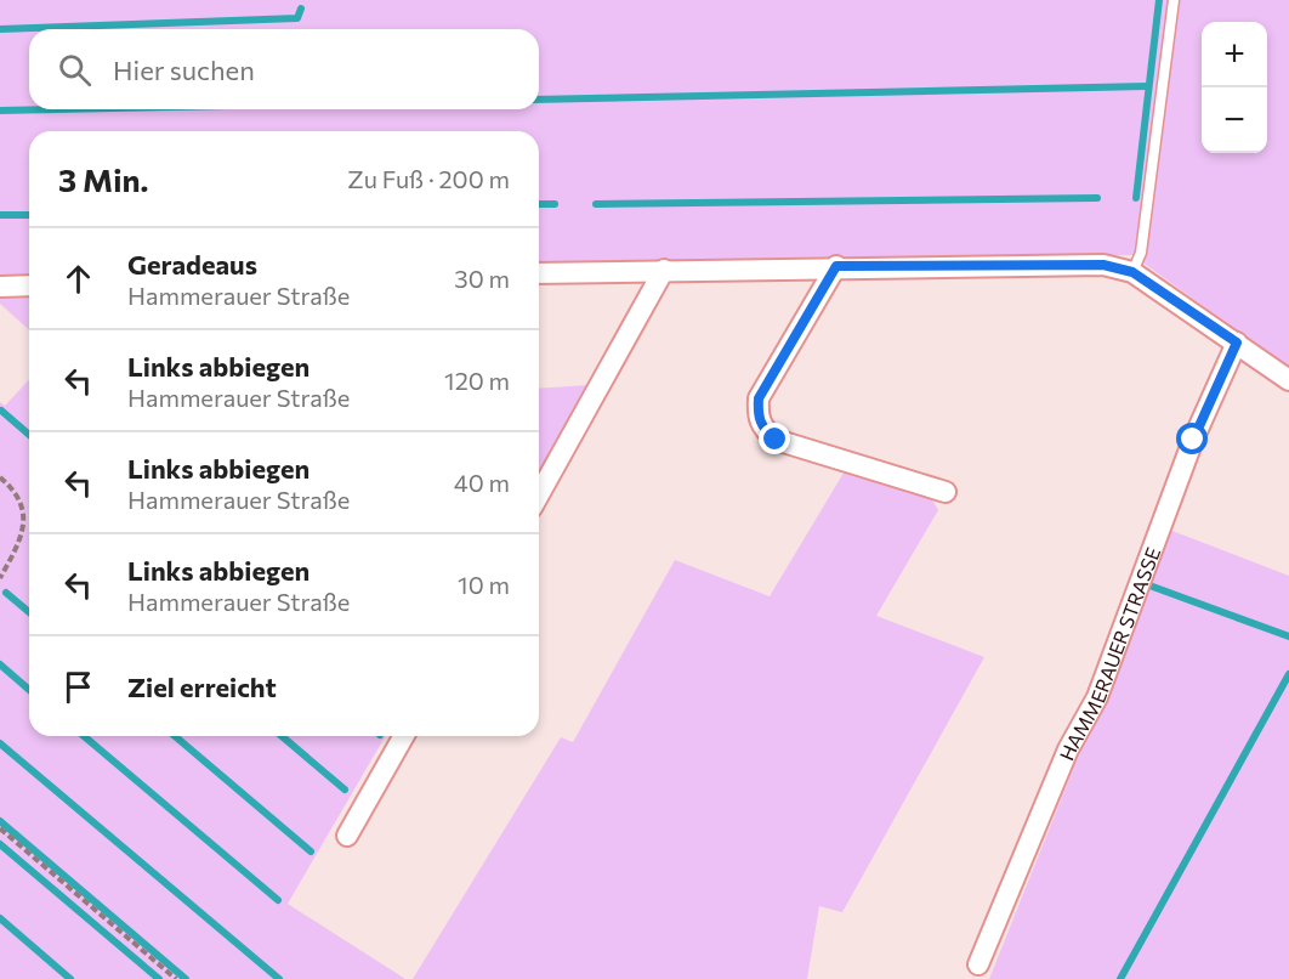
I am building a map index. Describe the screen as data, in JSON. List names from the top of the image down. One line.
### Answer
{"streets":{"street":["HAMMERAUER STRASSE"]},"page":{"map_buttons":["+","−"],"search":"Hier suchen","heading":["3 Min.","Zu Fuß · 200 m"],"list":[["Geradeaus","Hammerauer Straße","30 m"],["Links abbiegen","Hammerauer Straße","120 m"],["Links abbiegen","Hammerauer Straße","40 m"],["Links abbiegen","Hammerauer Straße","10 m"],"Ziel erreicht"]}}
